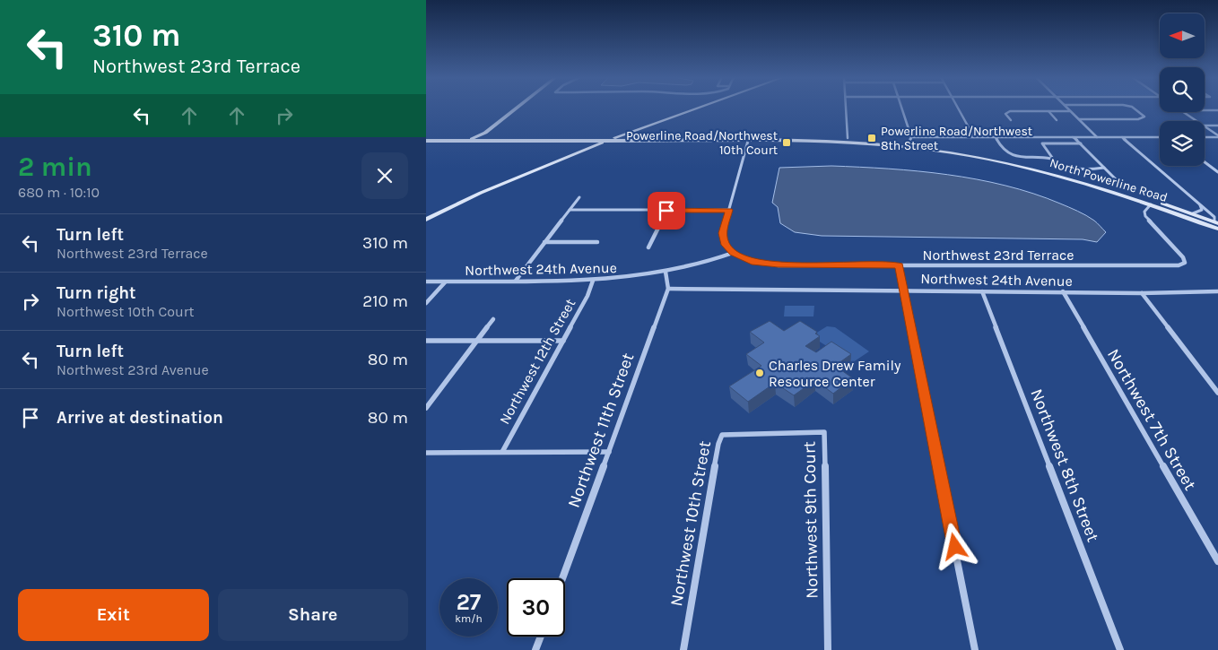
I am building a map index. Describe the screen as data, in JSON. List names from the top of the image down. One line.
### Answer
{"streets":{"main road":["North Powerline Road"],"street":["Northwest 23rd Terrace","Northwest 24th Avenue","Northwest 12th Street","Northwest 7th Street","Northwest 11th Street","Northwest 8th Street","Northwest 9th Court","Northwest 10th Street"]},"crossings":[["North Powerline Road","Northwest 23rd Terrace"],["Northwest 23rd Terrace","Northwest 24th Avenue"],["Northwest 24th Avenue","Northwest 12th Street"],["Northwest 24th Avenue","Northwest 7th Street"],["Northwest 24th Avenue","Northwest 11th Street"],["Northwest 24th Avenue","Northwest 8th Street"],["Northwest 9th Court","Northwest 10th Street"]],"places":{"transit":["Powerline Road/Northwest 8th Street","Powerline Road/Northwest 10th Court"],"other":["Charles Drew Family Resource Center"]},"north":"left","page":{"turn":["310 m","Northwest 23rd Terrace"],"heading":["2 min","680 m · 10:10"],"list":[{"name":"Turn left","note":"Northwest 23rd Terrace","value":"310 m"},{"name":"Turn right","note":"Northwest 10th Court","value":"210 m"},{"name":"Turn left","note":"Northwest 23rd Avenue","value":"80 m"},{"name":"Arrive at destination","value":"80 m"}],"speed":"27 km/h","limit":"30","buttons":["Exit","Share"]}}
